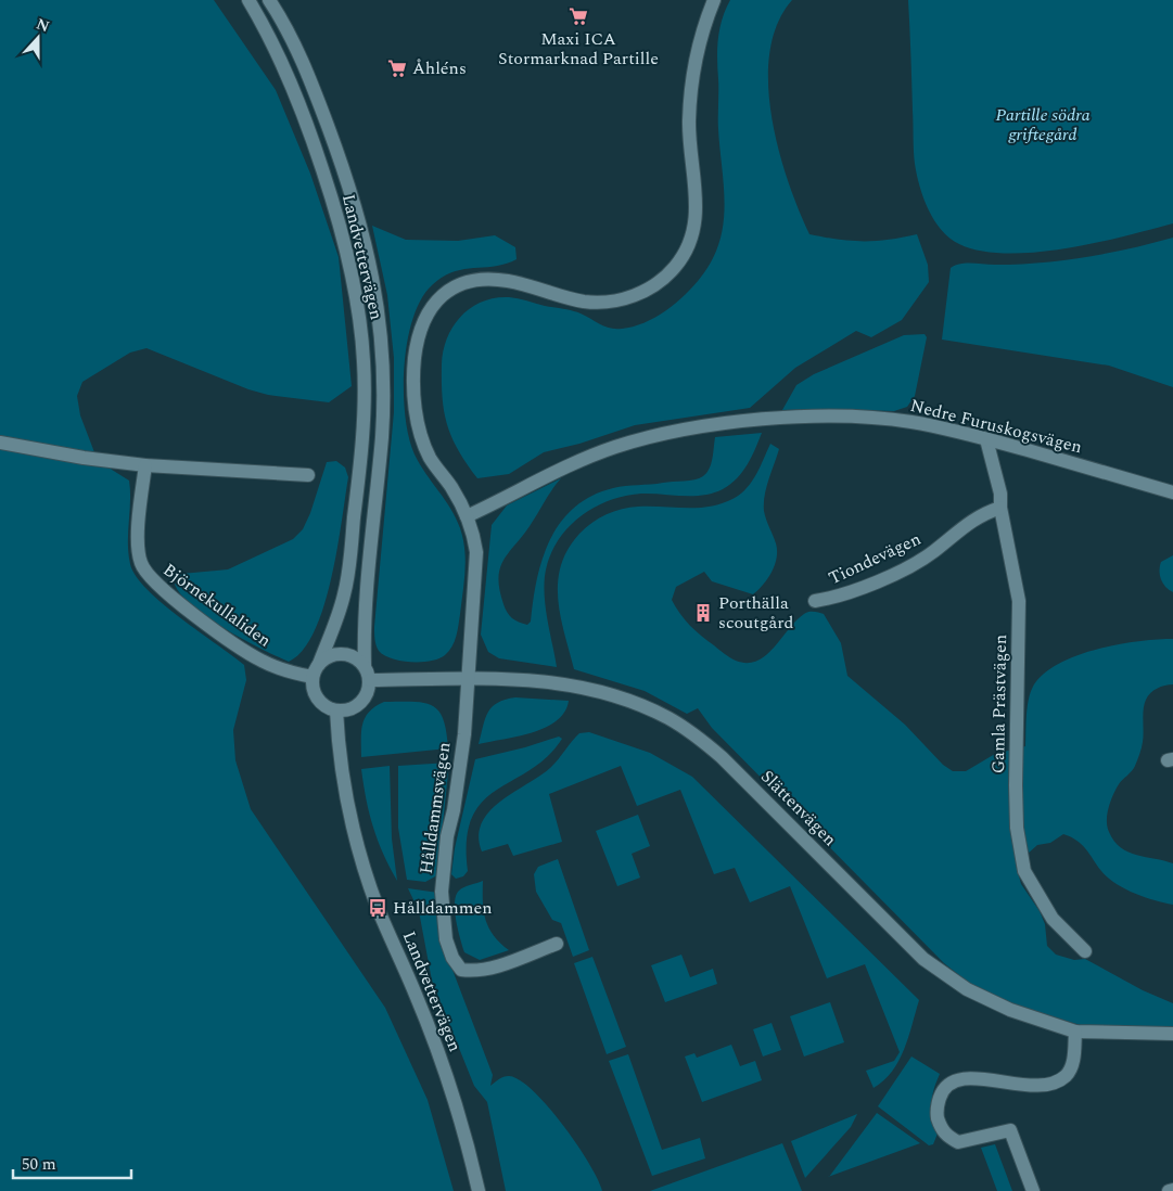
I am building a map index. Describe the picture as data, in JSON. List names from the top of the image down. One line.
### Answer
{"streets":{"street":["Landvettervägen","Nedre Furuskogsvägen","Tiondevägen","Björnekullaliden","Gamla Prästvägen","Hålldammsvägen","Slättenvägen"]},"crossings":[["Landvettervägen","Björnekullaliden"],["Landvettervägen","Slättenvägen"],["Nedre Furuskogsvägen","Gamla Prästvägen"],["Tiondevägen","Gamla Prästvägen"],["Björnekullaliden","Slättenvägen"],["Hålldammsvägen","Slättenvägen"]],"parks":["Partille södra griftegård"],"places":{"supermarket":["Maxi ICA Stormarknad Partille","Åhléns"],"building":["Porthälla scoutgård"],"bus stop":["Hålldammen"]},"scale_bar":"50 m","north":"top"}
